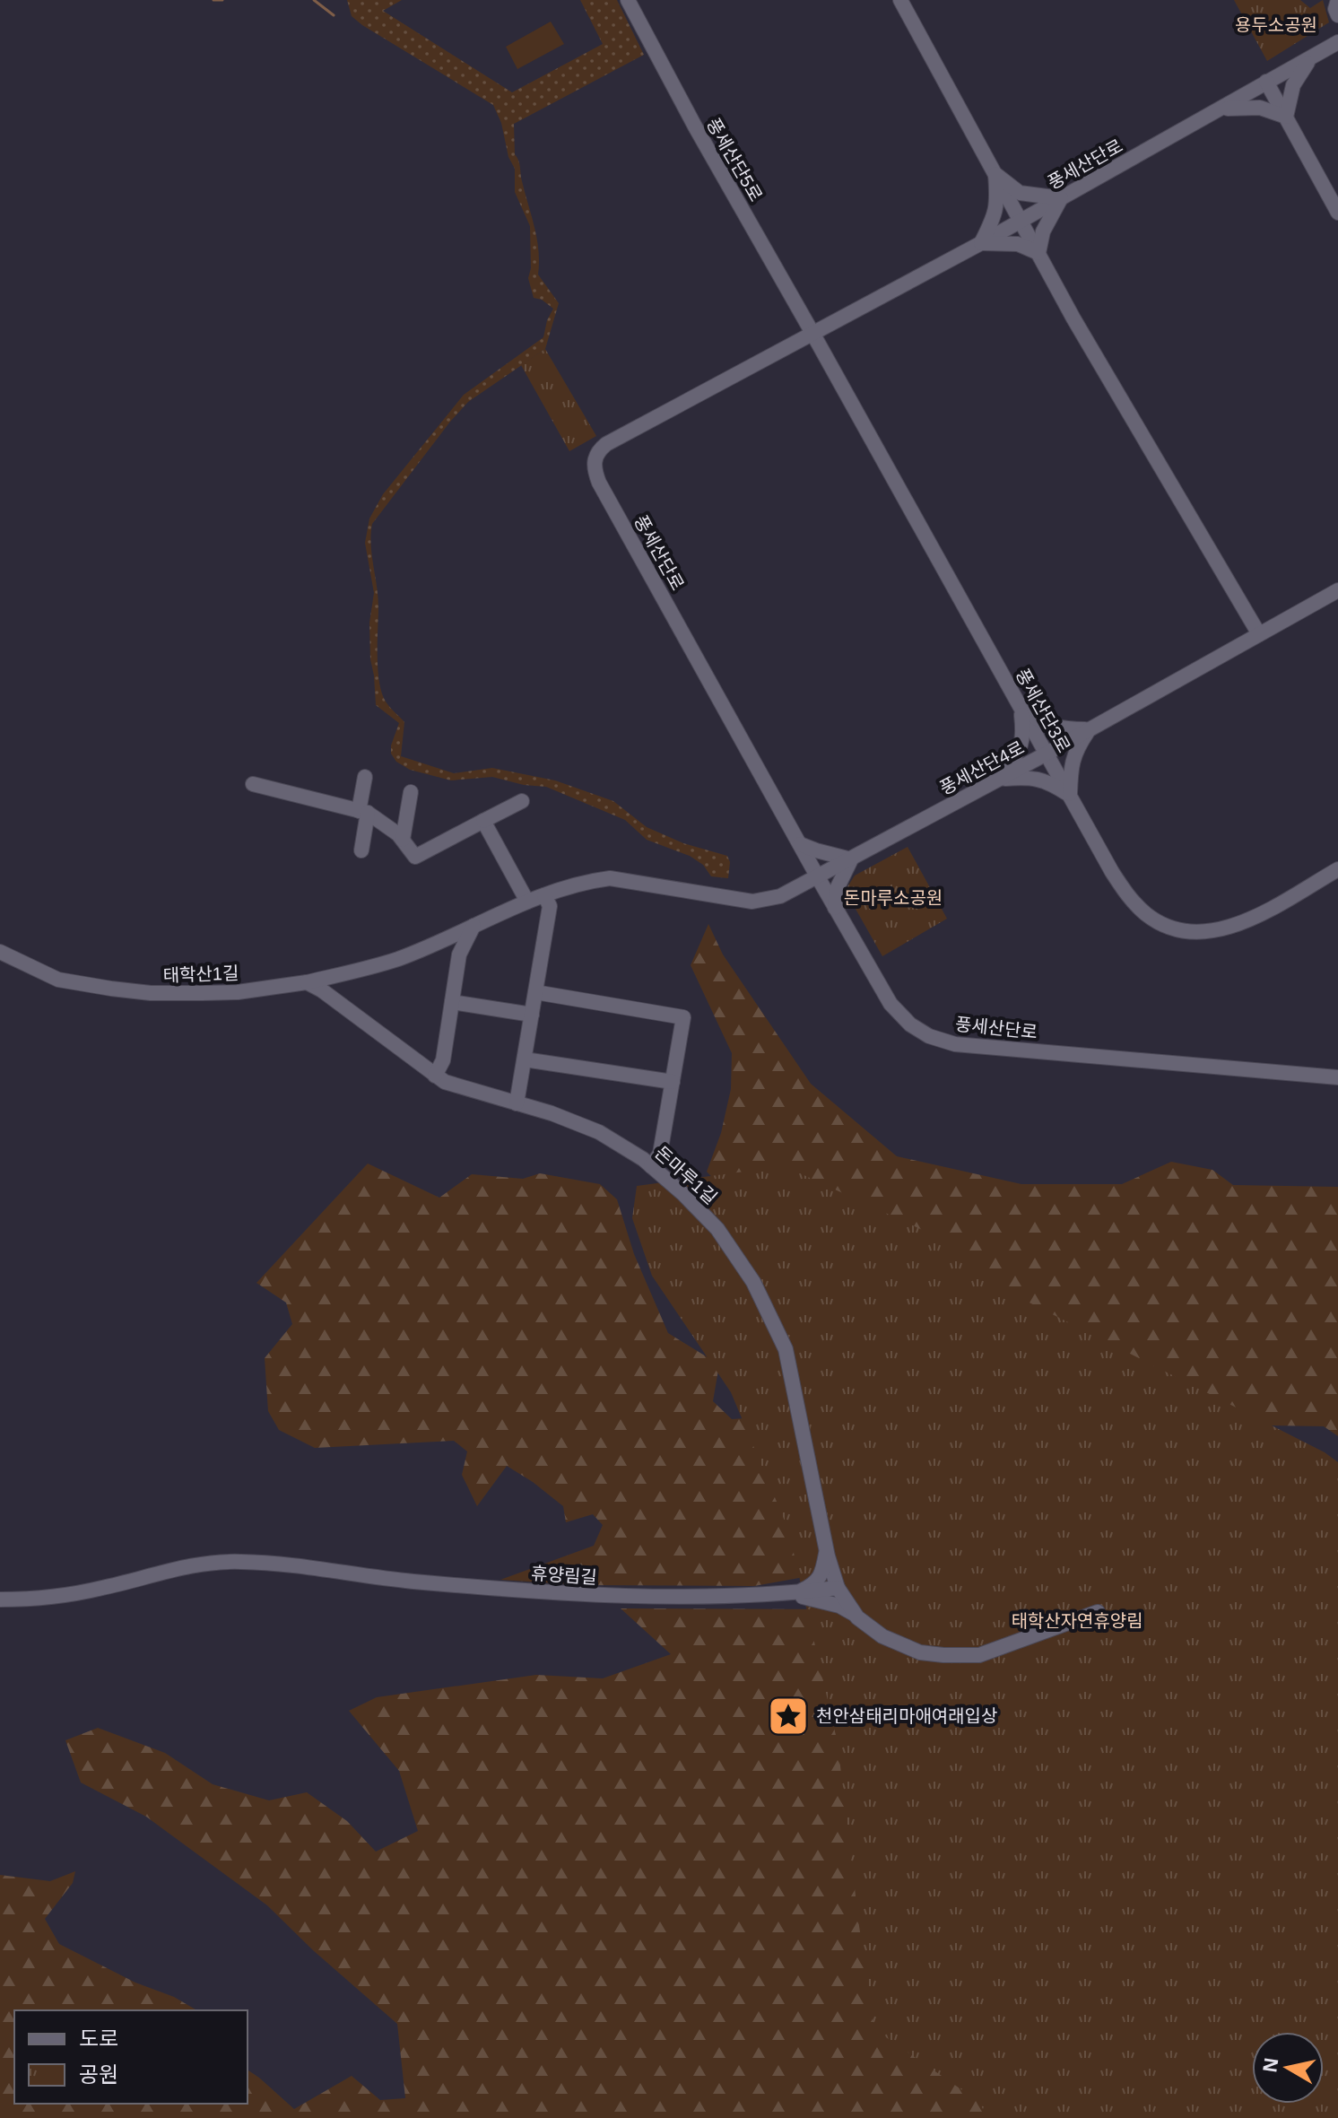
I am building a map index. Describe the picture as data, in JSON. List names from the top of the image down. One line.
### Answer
{"streets":{"street":["풍세산단5로","풍세산단로","풍세산단3로","풍세산단4로","태학산1길","돈마루1길","휴양림길"]},"crossings":[["풍세산단5로","풍세산단로"],["풍세산단5로","풍세산단3로"],["풍세산단로","풍세산단3로"],["풍세산단로","풍세산단4로"],["풍세산단3로","풍세산단4로"],["풍세산단4로","태학산1길"],["태학산1길","돈마루1길"],["돈마루1길","휴양림길"]],"parks":["용두소공원","돈마루소공원","태학산자연휴양림"],"places":{"place":["천안삼태리마애여래입상"]},"legend":["도로","공원"],"north":"left"}
